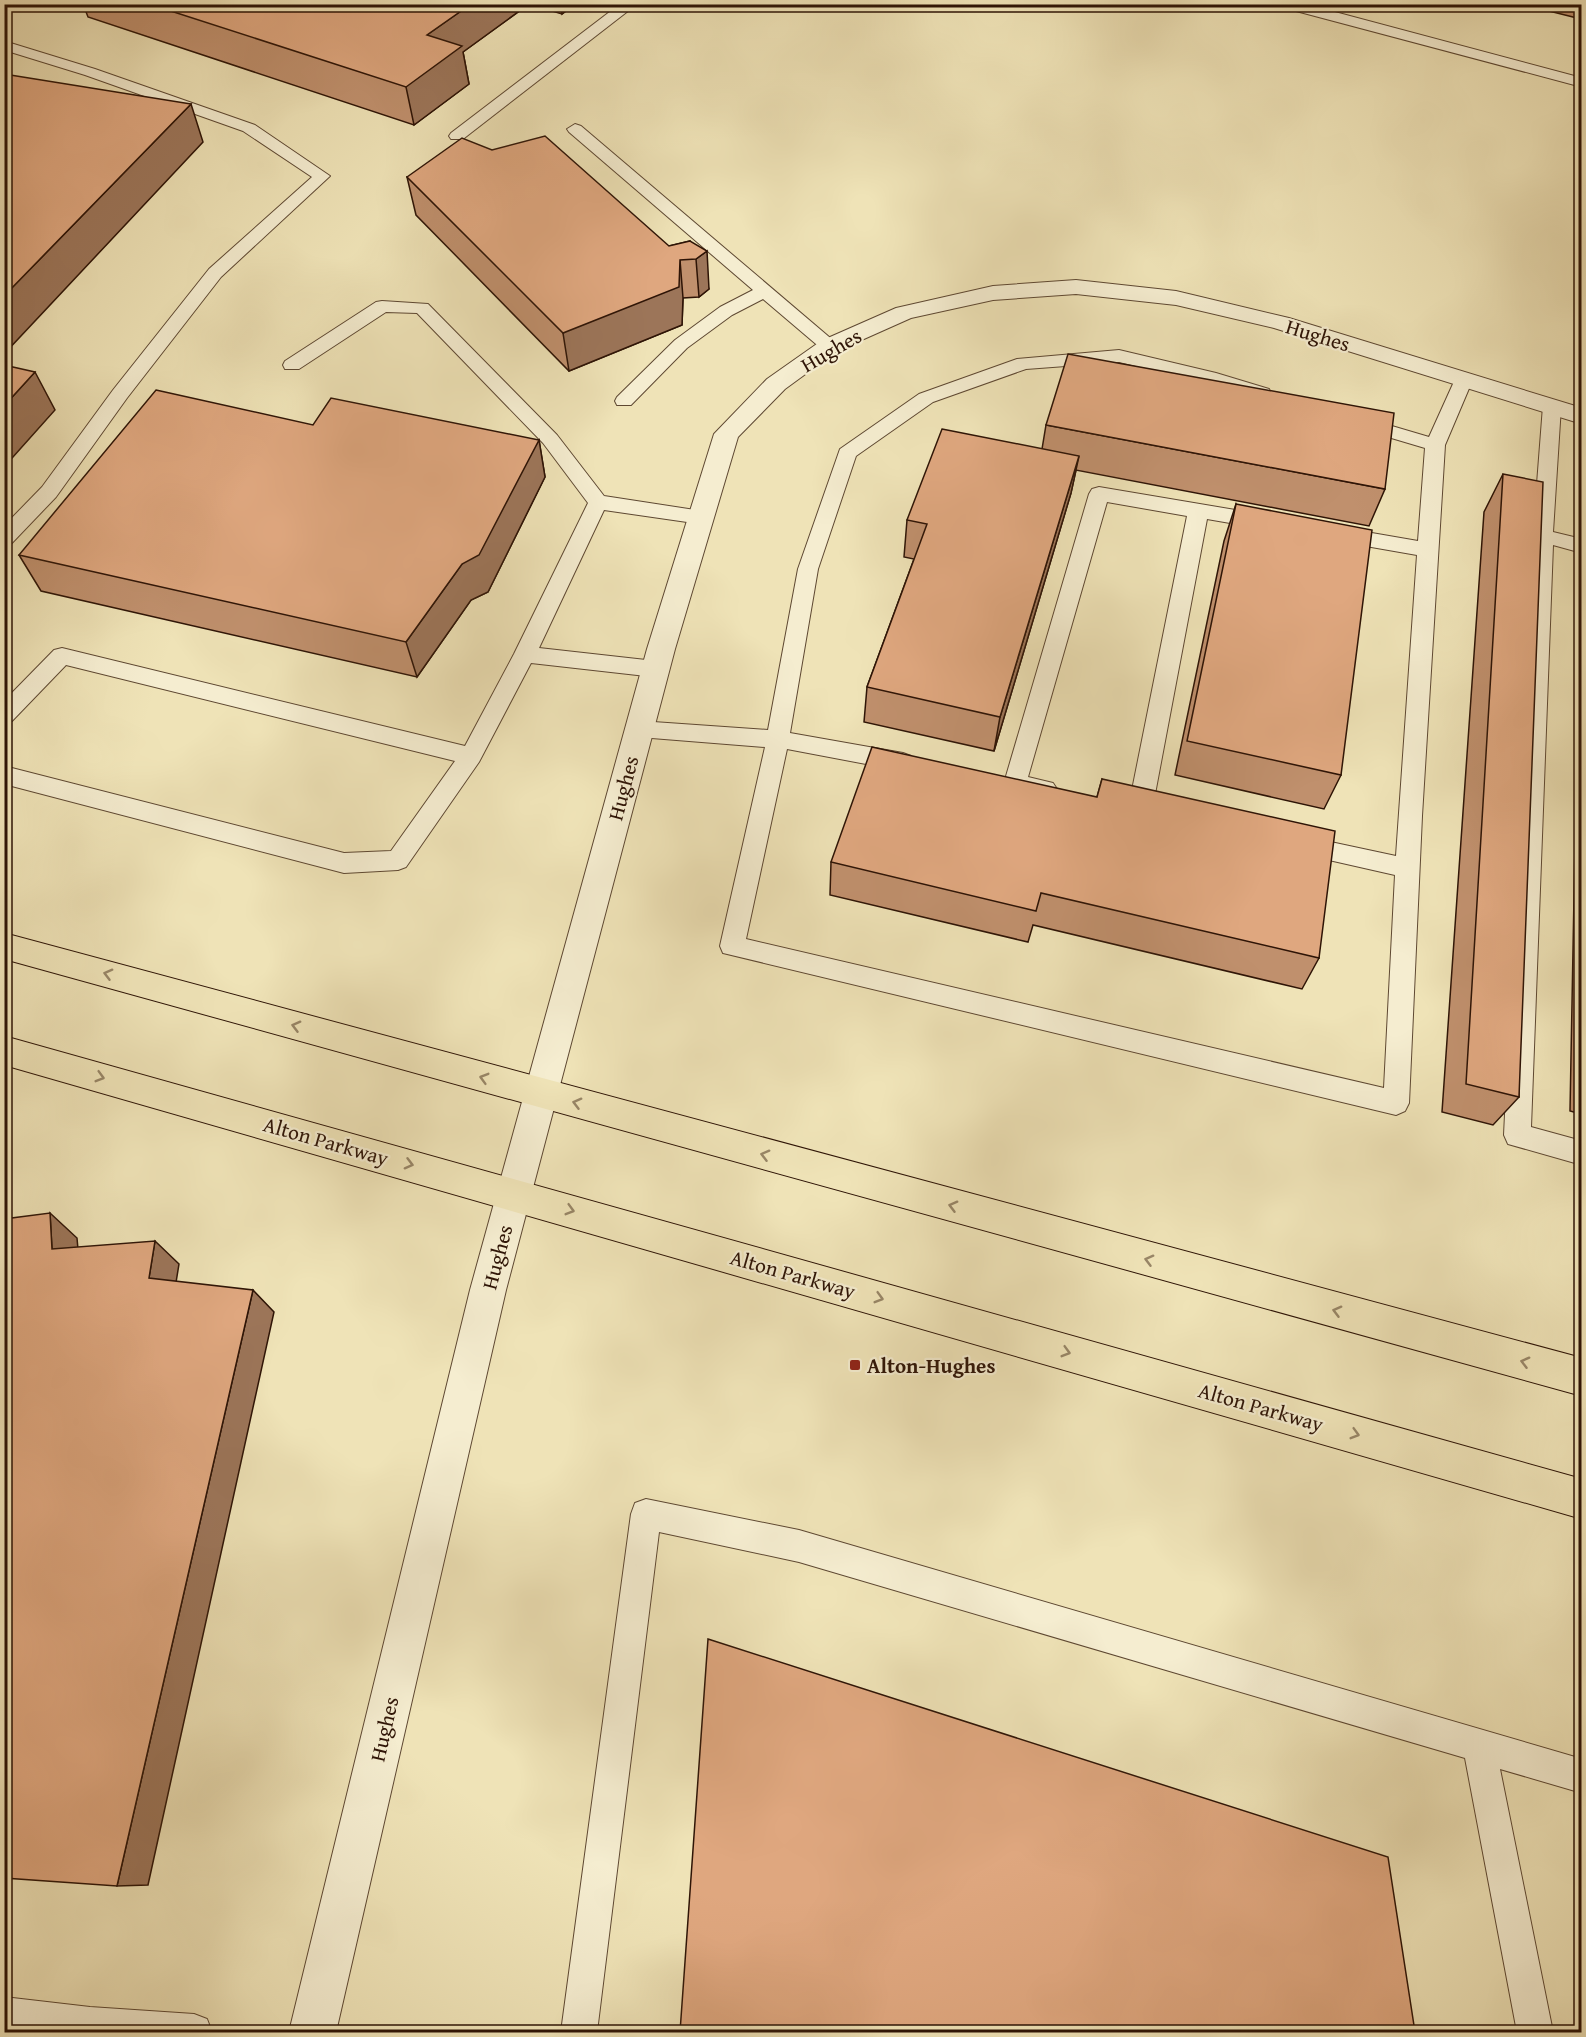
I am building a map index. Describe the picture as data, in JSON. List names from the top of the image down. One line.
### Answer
{"streets":{"main road":["Alton Parkway"],"street":["Hughes"]},"crossings":[["Hughes","Alton Parkway"]],"places":{"transit":["Alton-Hughes"]}}
